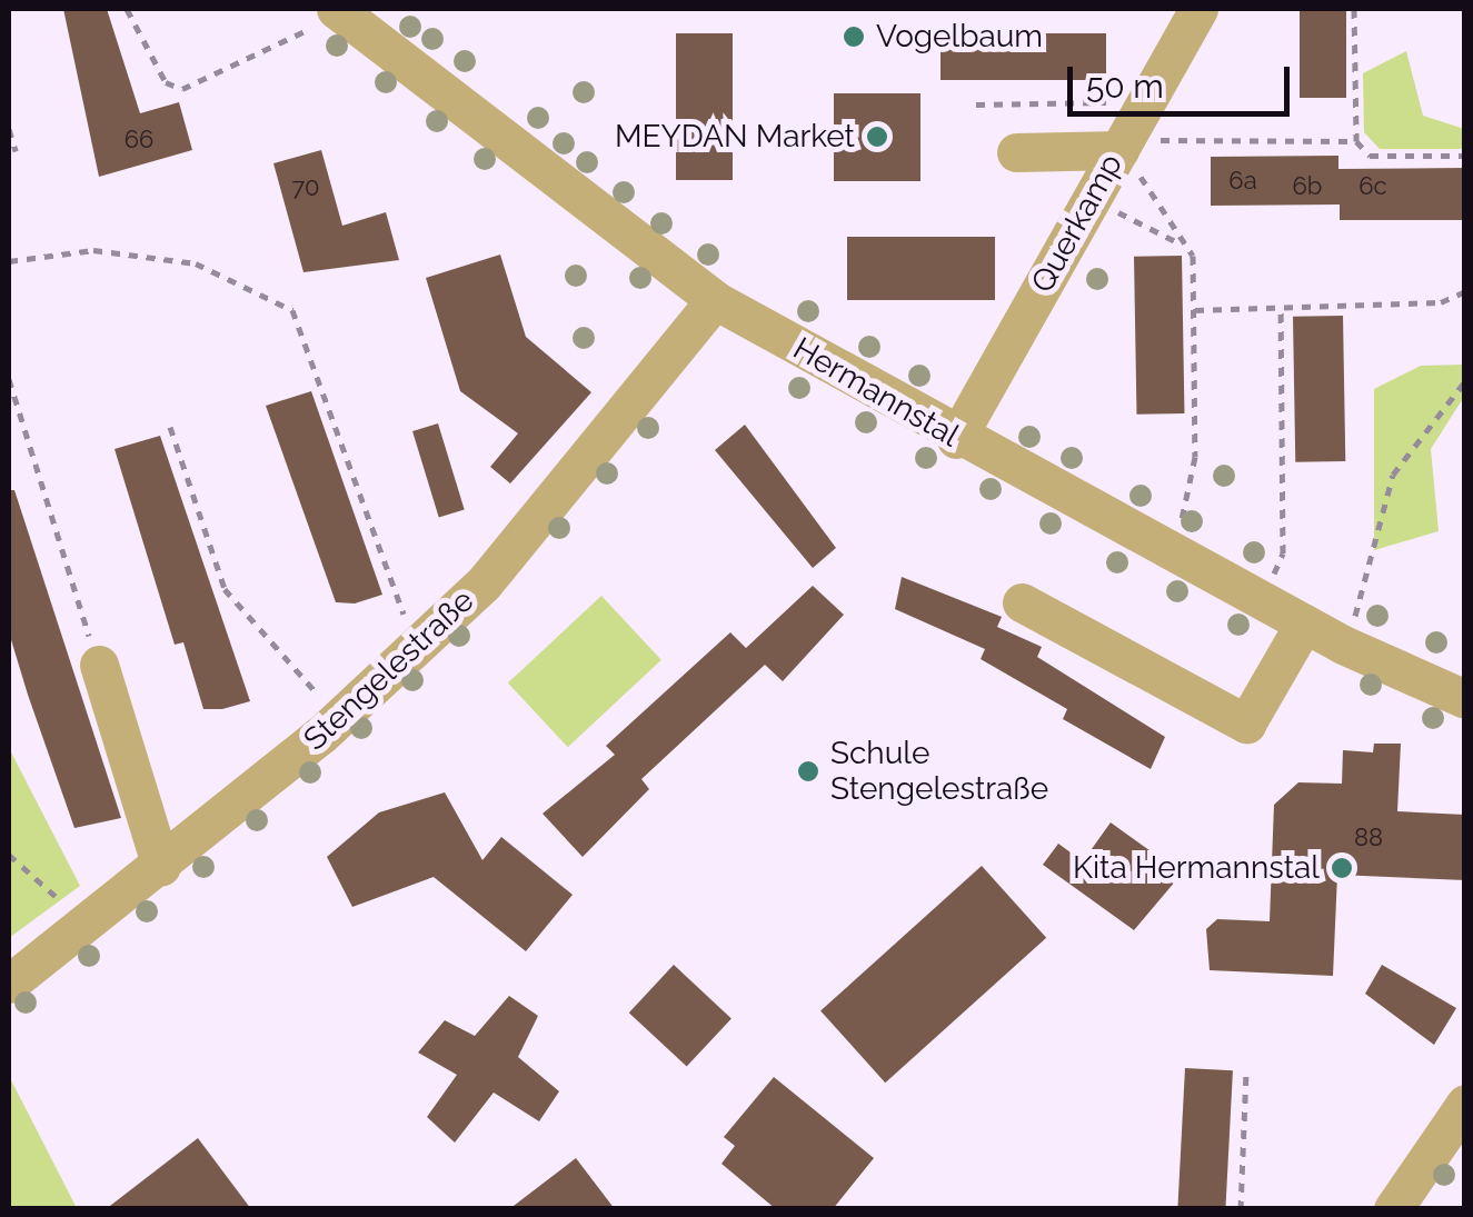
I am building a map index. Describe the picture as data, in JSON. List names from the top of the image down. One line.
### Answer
{"streets":{"street":["Querkamp","Hermannstal","Stengelestraße"]},"crossings":[["Querkamp","Hermannstal"],["Hermannstal","Stengelestraße"]],"places":["Vogelbaum","MEYDAN Market","Schule Stengelestraße","Kita Hermannstal"],"house_numbers":["66","6a","6b","6c","70","88"],"scale_bar":"50 m"}
